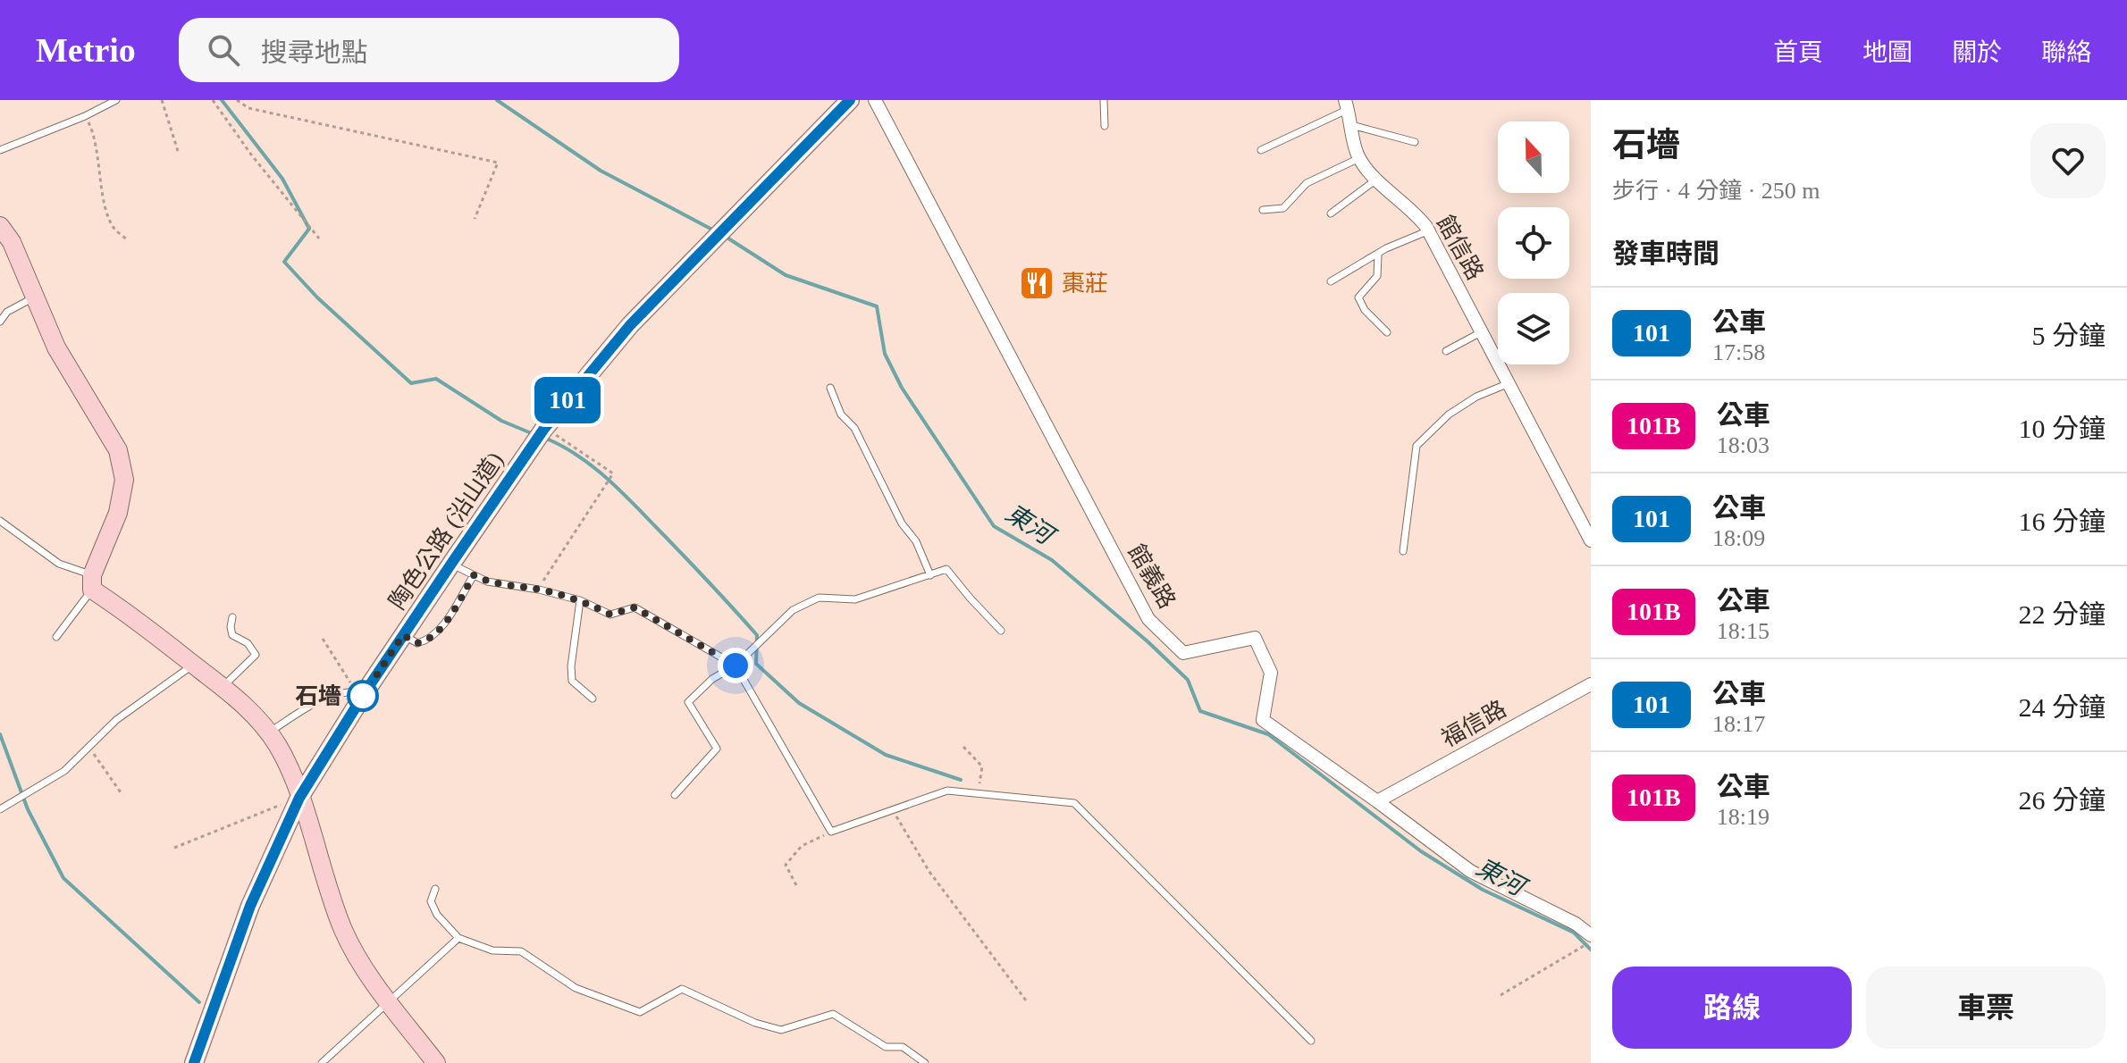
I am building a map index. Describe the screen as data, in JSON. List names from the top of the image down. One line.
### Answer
{"streets":{"main road":["陶色公路 (沿山道)"],"street":["館信路","館義路","福信路"]},"crossings":[["館義路","福信路"]],"water":["東河"],"places":{"restaurant":["棗莊"],"other":["石墻"]},"lines":["bus line 101"],"north":"top","page":{"header":"Metrio","search":"搜尋地點","nav":["首頁","地圖","關於","聯絡"],"on_map":"101","heading":[["石墻","步行 · 4 分鐘 · 250 m"],"發車時間"],"list":[{"mark":"101","name":"公車","note":"17:58","value":"5 分鐘"},{"mark":"101B","name":"公車","note":"18:03","value":"10 分鐘"},{"mark":"101","name":"公車","note":"18:09","value":"16 分鐘"},{"mark":"101B","name":"公車","note":"18:15","value":"22 分鐘"},{"mark":"101","name":"公車","note":"18:17","value":"24 分鐘"},{"mark":"101B","name":"公車","note":"18:19","value":"26 分鐘"}],"buttons":["路線","車票"]}}
